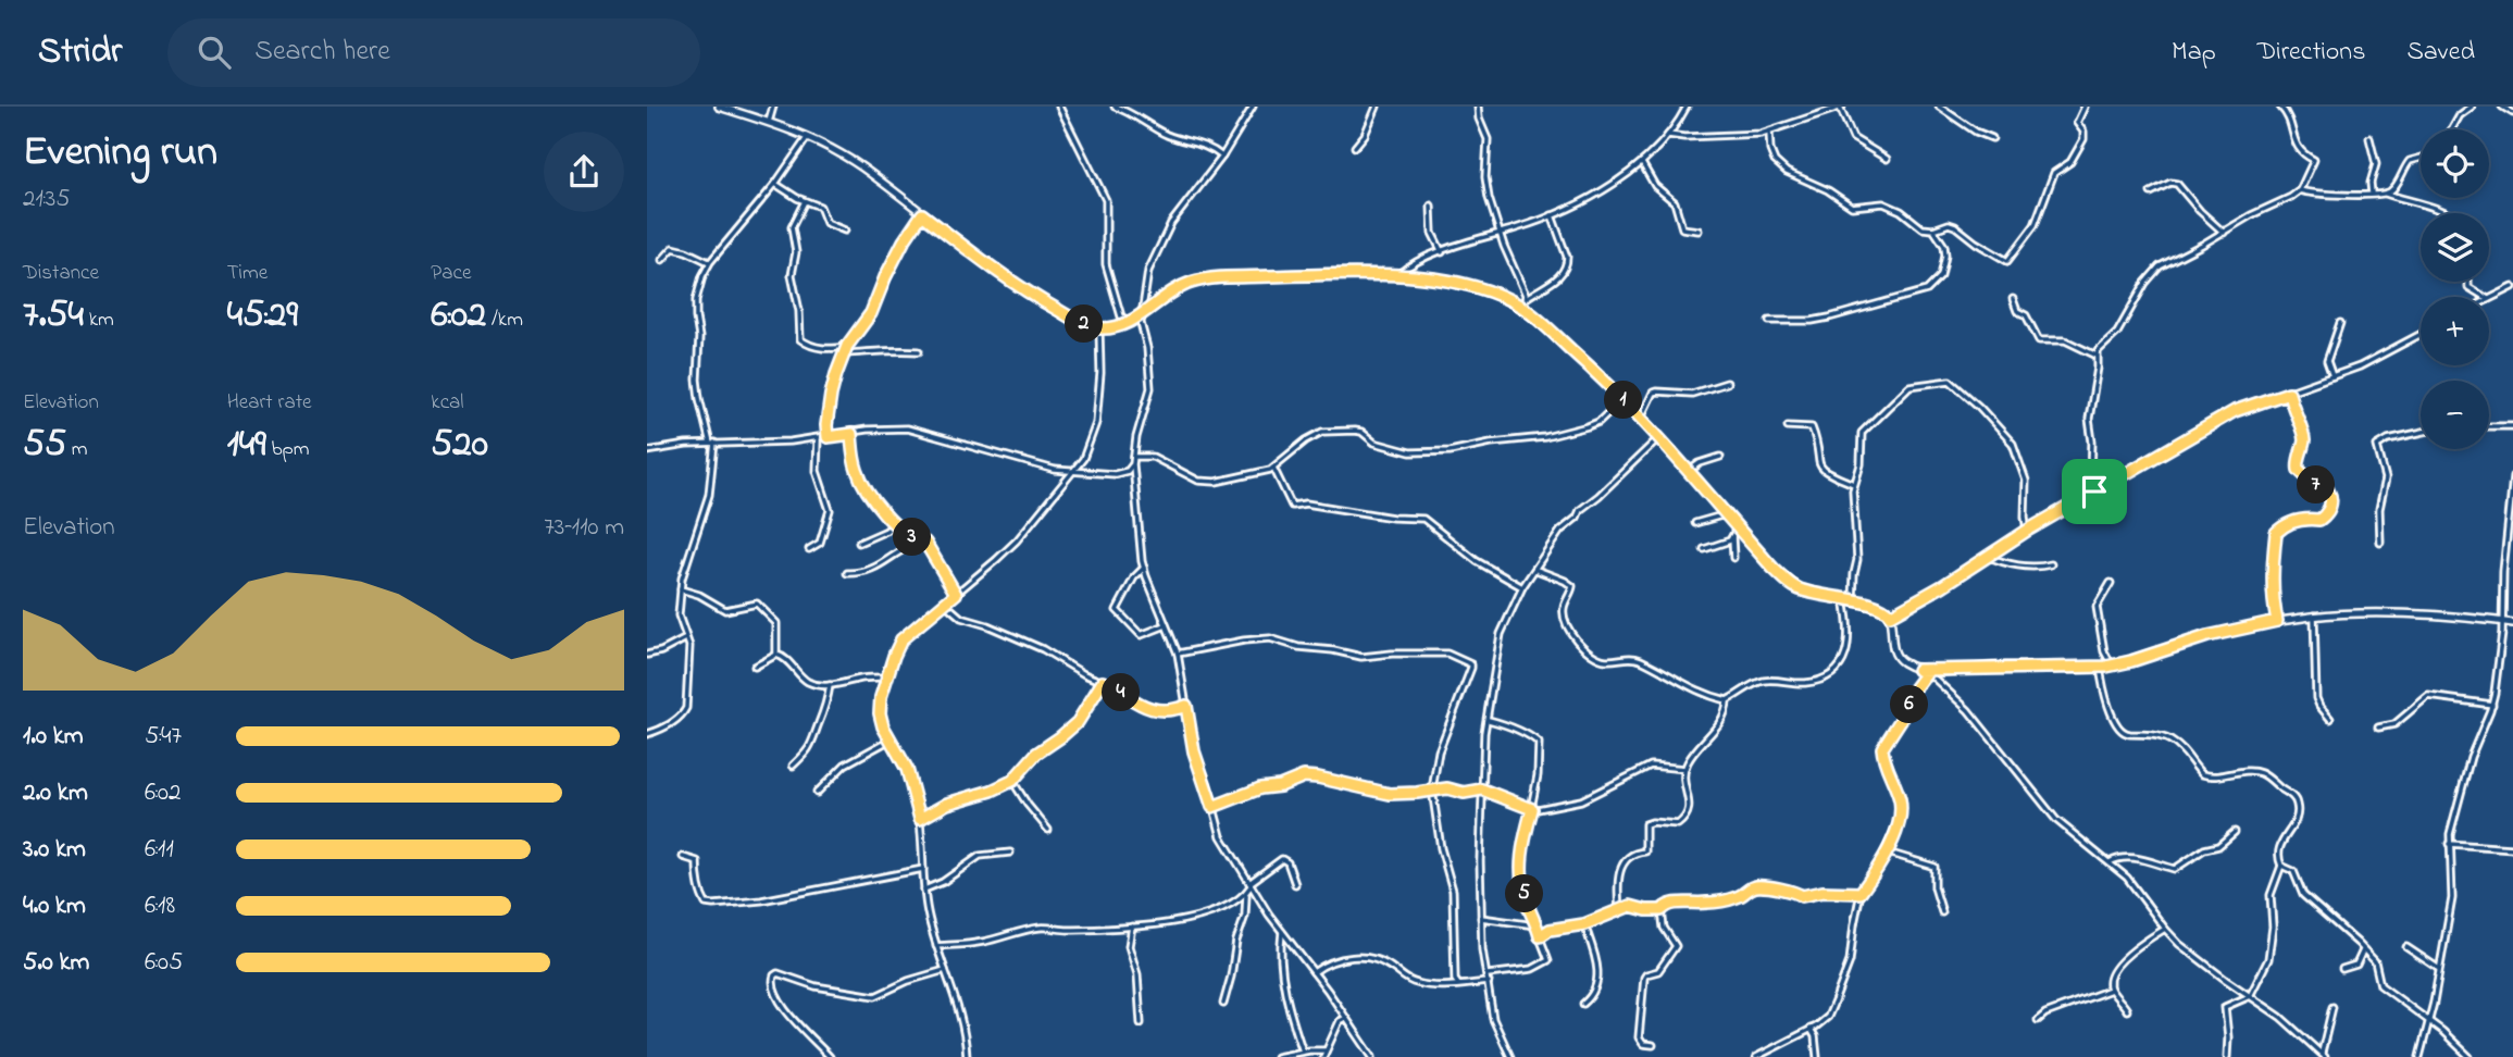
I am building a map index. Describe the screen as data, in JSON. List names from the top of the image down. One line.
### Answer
{"page":{"header":"Stridr","search":"Search here","nav":["Map","Directions","Saved"],"heading":["Evening run","21:35"],"map_buttons":["+","−"],"stats":[["Distance","7.54 km"],["Time","45:29"],["Pace","6:02 /km"],["Elevation","55 m"],["Heart rate","149 bpm"],["kcal","520"]],"pins":["2","1","7","3","4","6","5"],"chart":["Elevation","73–110 m"],"list":[{"name":"1.0 km","note":"5:47"},{"name":"2.0 km","note":"6:02"},{"name":"3.0 km","note":"6:11"},{"name":"4.0 km","note":"6:18"},{"name":"5.0 km","note":"6:05"}]}}
